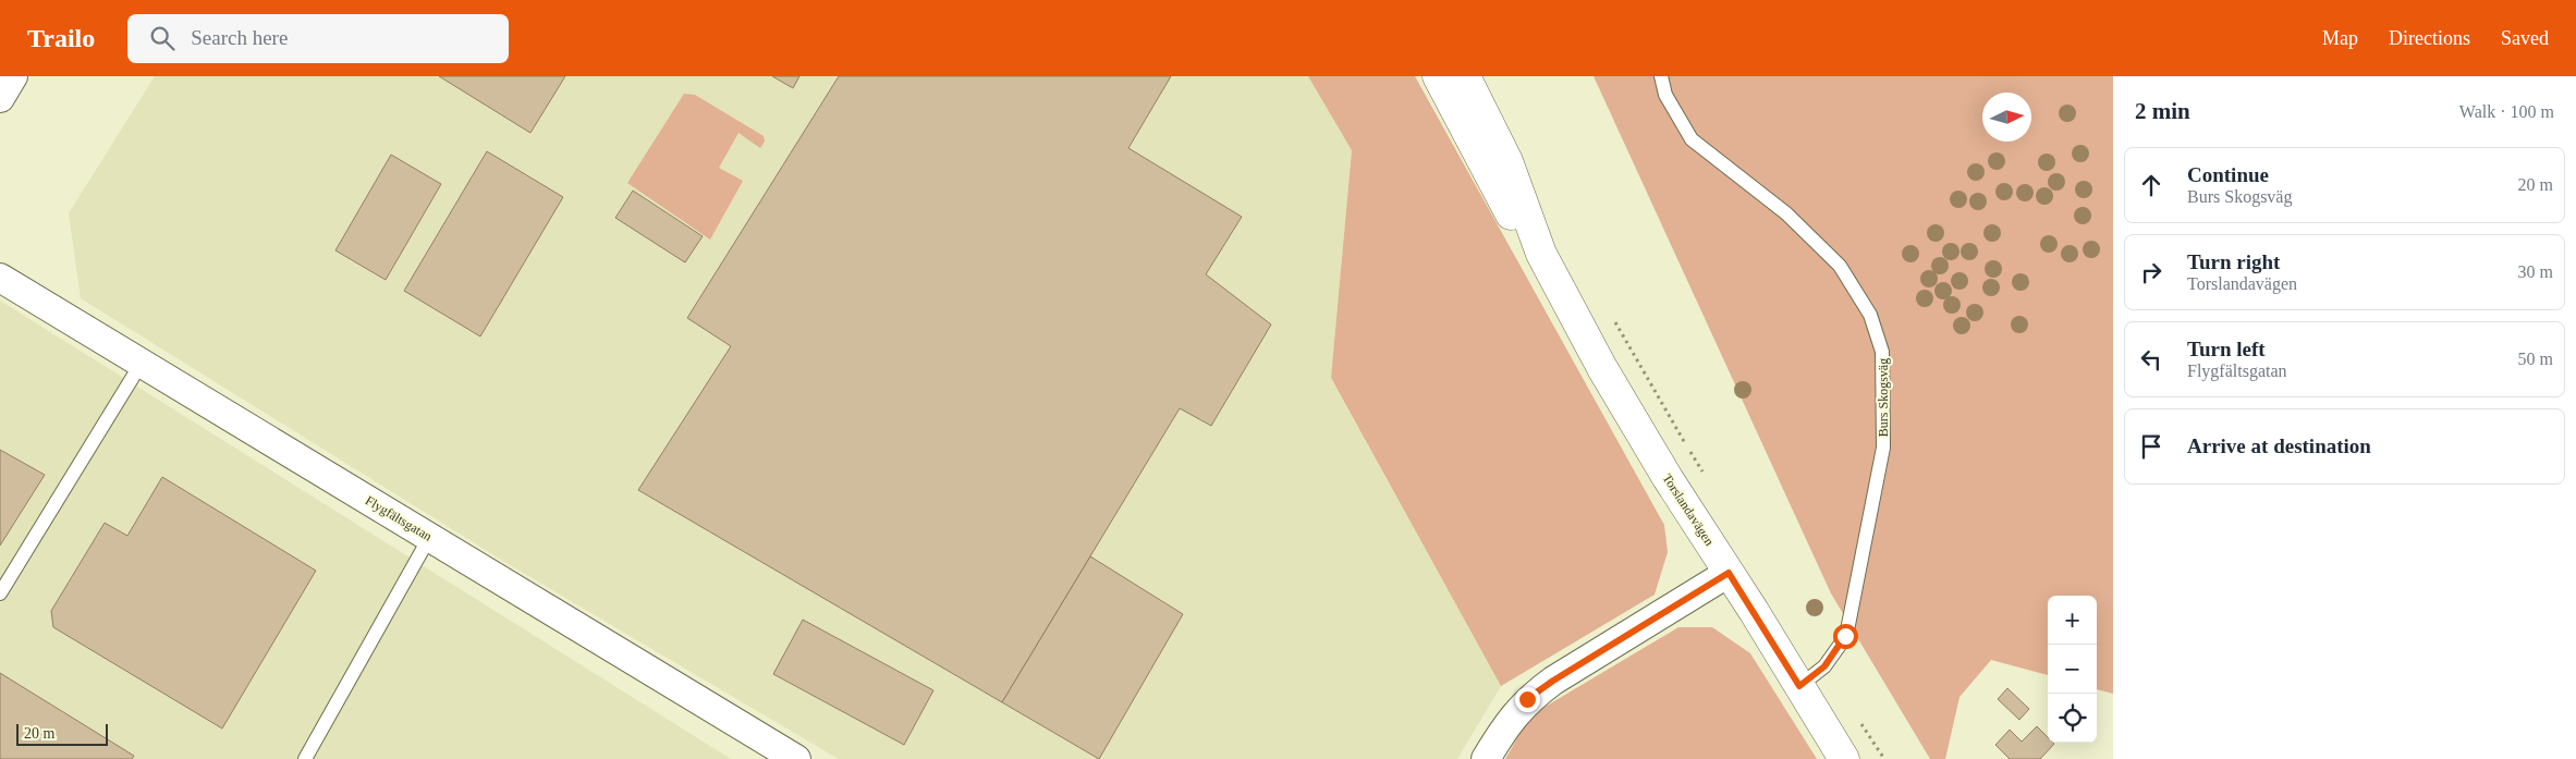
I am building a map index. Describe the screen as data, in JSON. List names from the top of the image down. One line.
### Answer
{"streets":{"street":["Torslandavägen","Flygfältsgatan"],"lane":["Burs Skogsväg"]},"crossings":[["Burs Skogsväg","Torslandavägen"]],"scale_bar":"20 m","north":"right","page":{"header":"Trailo","search":"Search here","nav":["Map","Directions","Saved"],"heading":["2 min","Walk · 100 m"],"list":[["Continue","Burs Skogsväg","20 m"],["Turn right","Torslandavägen","30 m"],["Turn left","Flygfältsgatan","50 m"],"Arrive at destination"],"map_buttons":["+","−"],"scale":"20 m"}}
